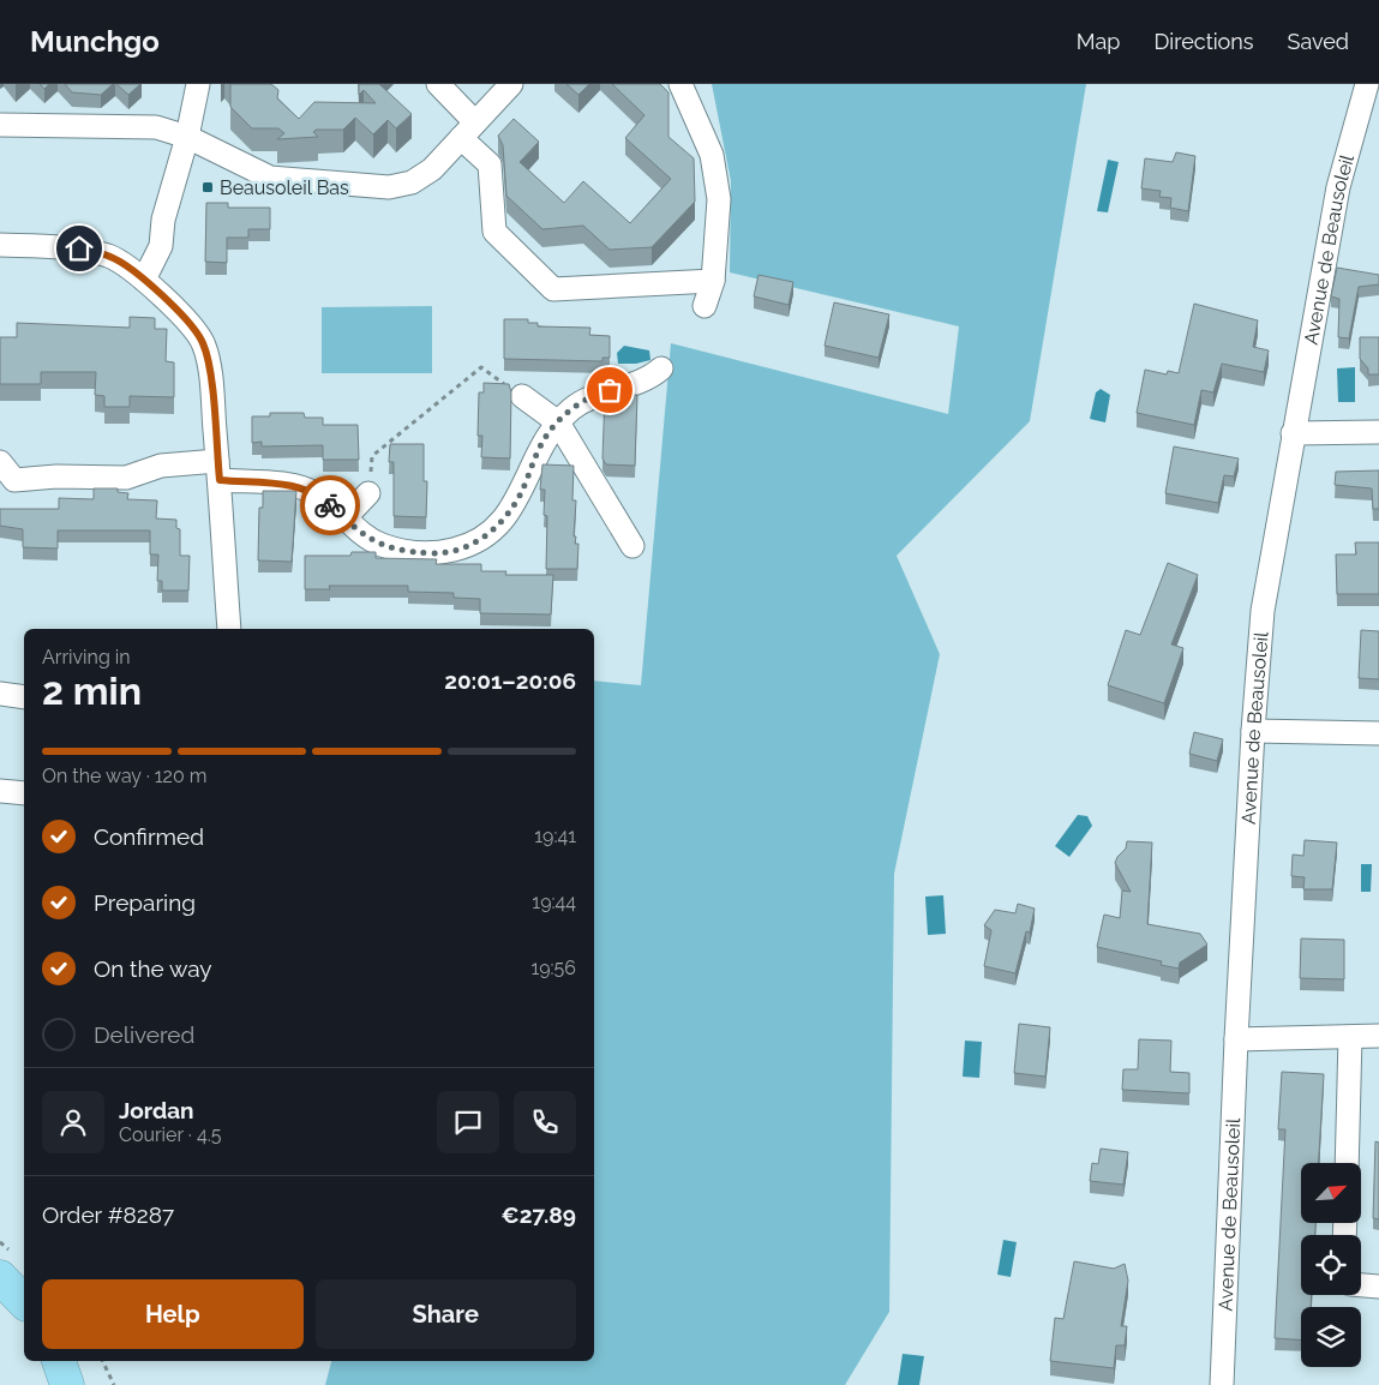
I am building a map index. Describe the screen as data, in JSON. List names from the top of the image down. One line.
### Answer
{"streets":{"street":["Avenue de Beausoleil"]},"places":{"transit":["Beausoleil Bas"]},"north":"top right","page":{"header":"Munchgo","nav":["Map","Directions","Saved"],"heading":["2 min","Arriving in","20:01–20:06"],"panel":["Jordan","Courier · 4.5","Order #8287","€27.89"],"bar":"On the way · 120 m","list":[["Confirmed","19:41"],["Preparing","19:44"],["On the way","19:56"],"Delivered"],"buttons":["Help","Share"]}}
